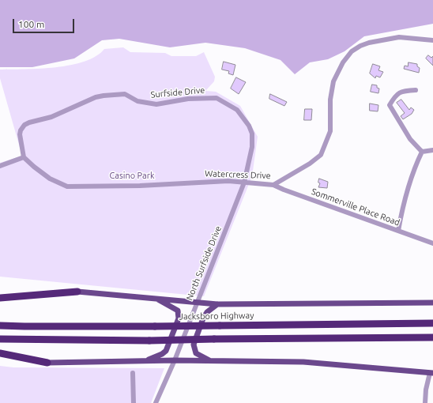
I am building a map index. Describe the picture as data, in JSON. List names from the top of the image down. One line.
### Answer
{"streets":{"highway":["Jacksboro Highway"],"street":["Surfside Drive","Watercress Drive","Sommerville Place Road","North Surfside Drive"]},"crossings":[["Surfside Drive","Watercress Drive"],["Surfside Drive","North Surfside Drive"],["Watercress Drive","Sommerville Place Road"],["Watercress Drive","North Surfside Drive"],["North Surfside Drive","Jacksboro Highway"]],"parks":["Casino Park"],"scale_bar":"100 m"}
